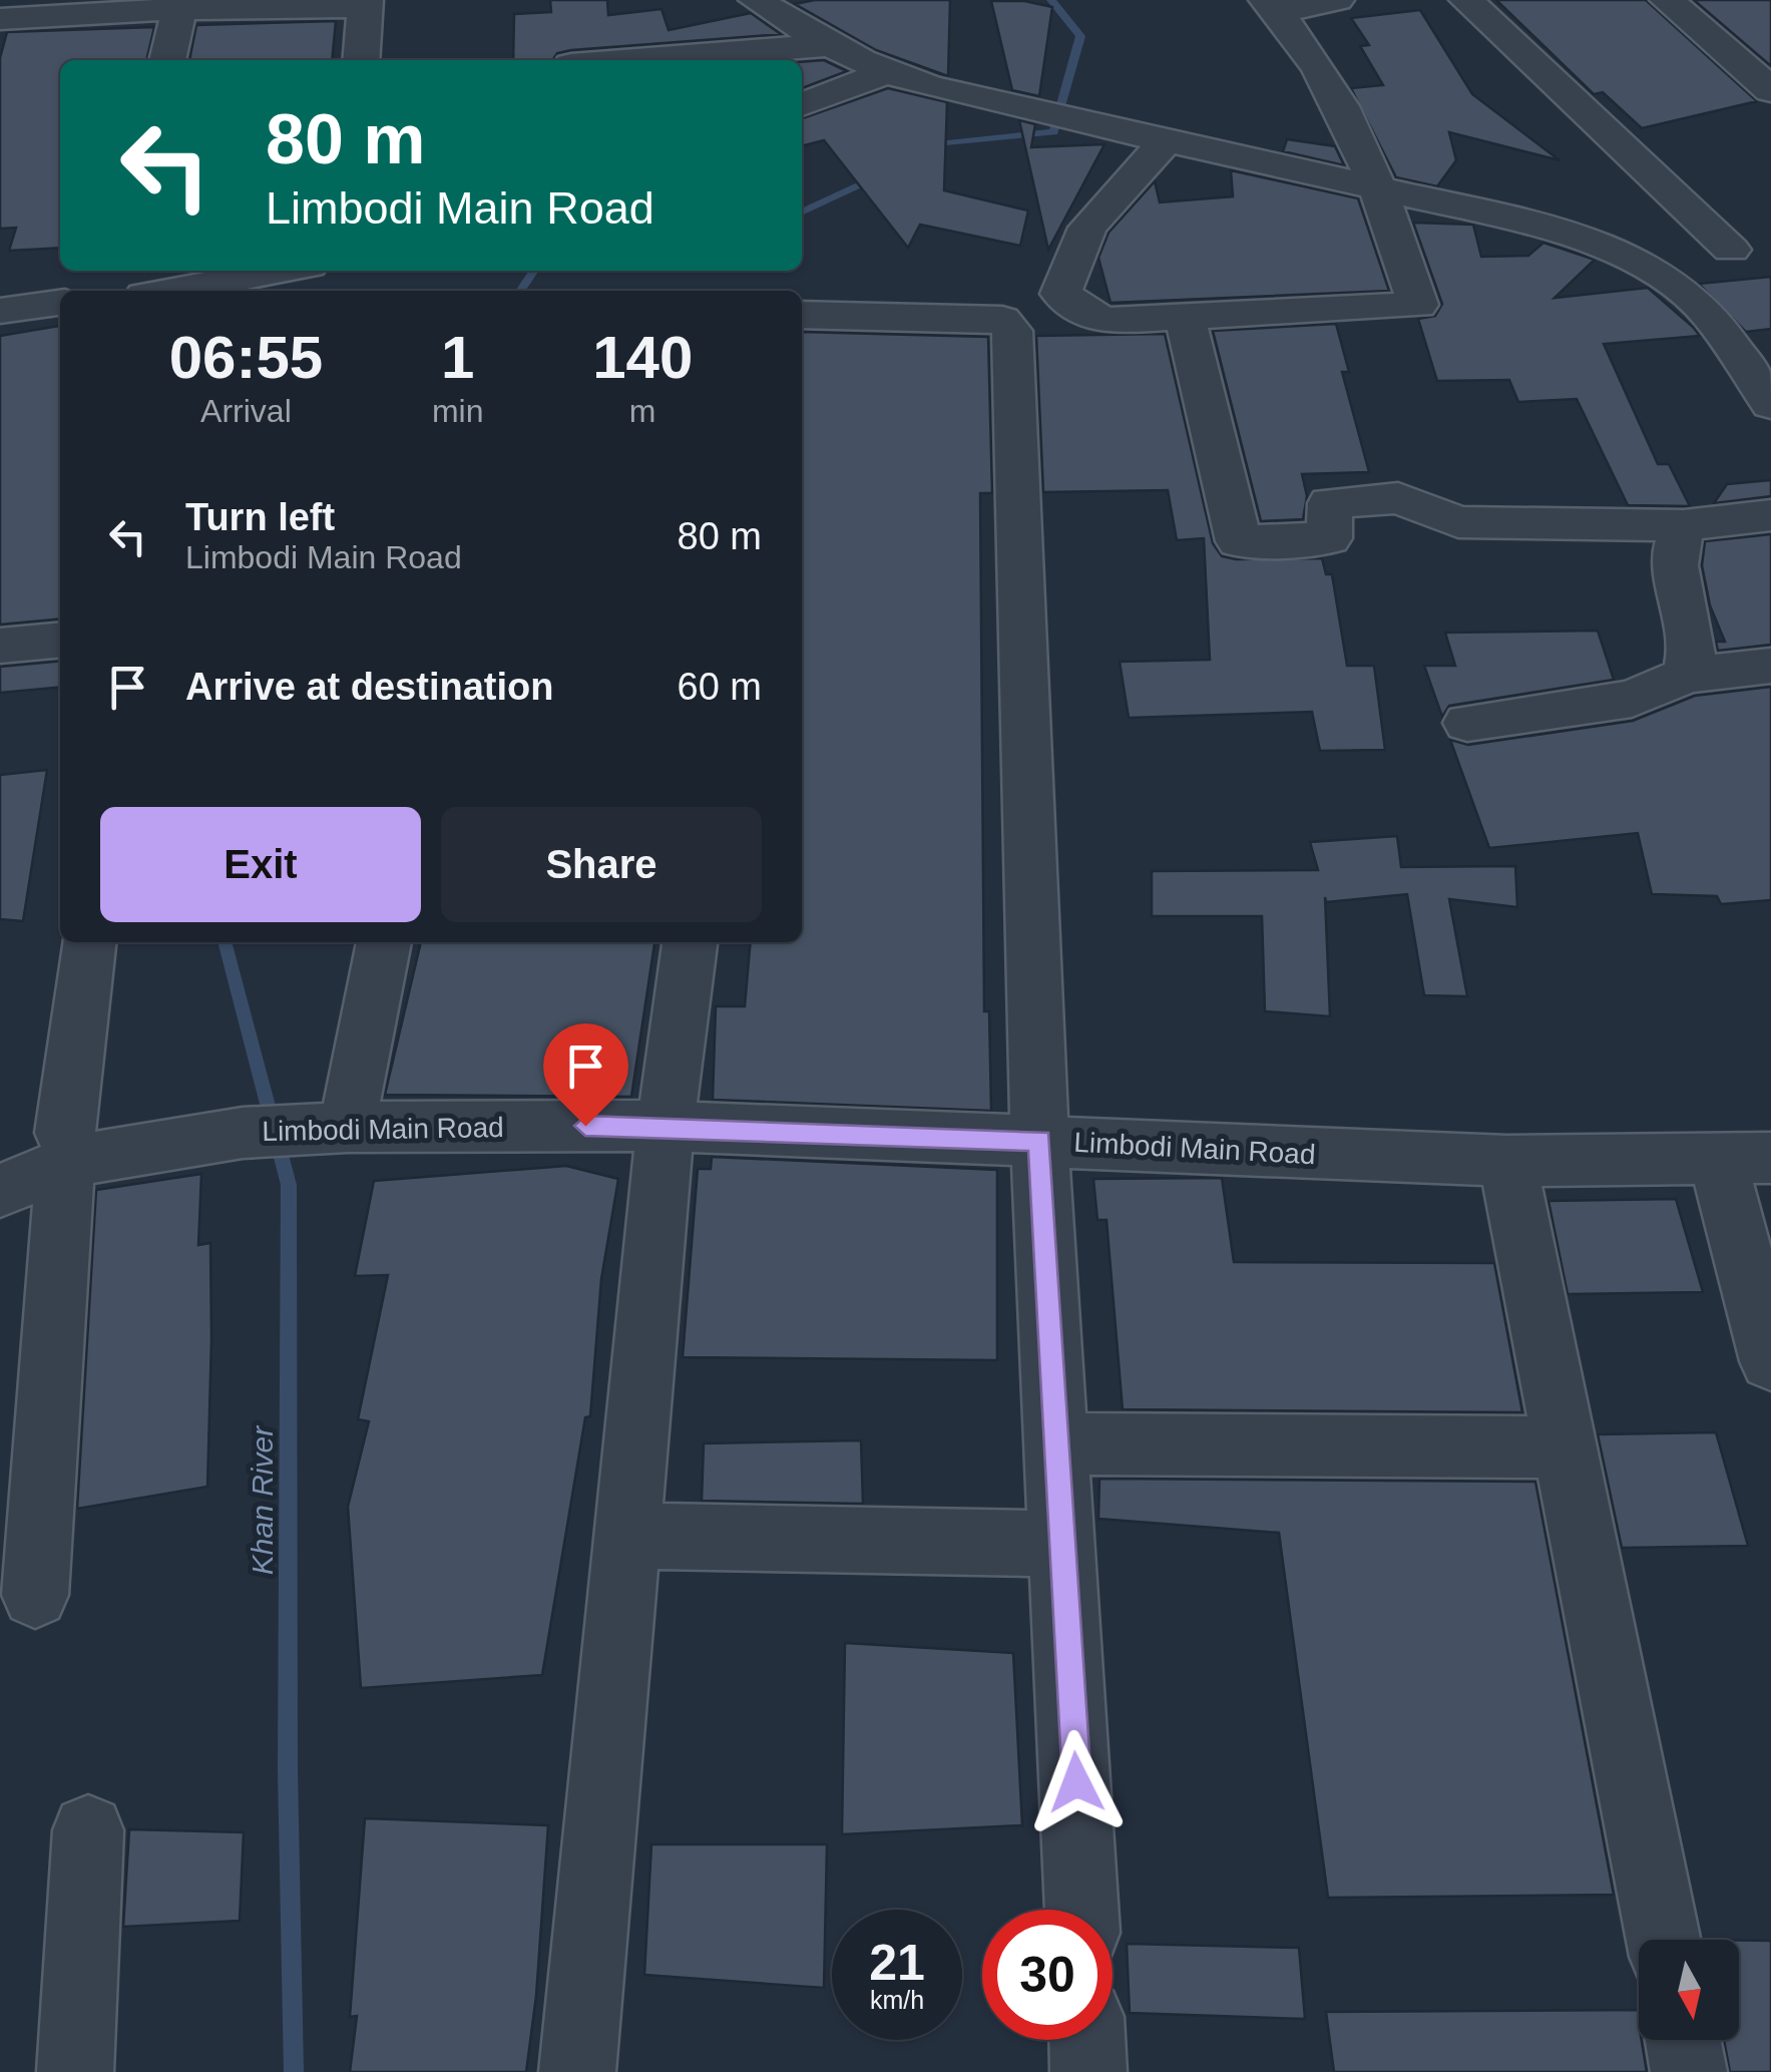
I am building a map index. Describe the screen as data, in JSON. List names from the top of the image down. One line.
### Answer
{"streets":{"street":["Limbodi Main Road"]},"water":["Khan River"],"north":"bottom","page":{"turn":["80 m","Limbodi Main Road"],"eta":["06:55","Arrival","1","min","140","m"],"list":[{"name":"Turn left","note":"Limbodi Main Road","value":"80 m"},{"name":"Arrive at destination","value":"60 m"}],"buttons":["Exit","Share"],"speed":"21 km/h","limit":"30"}}
